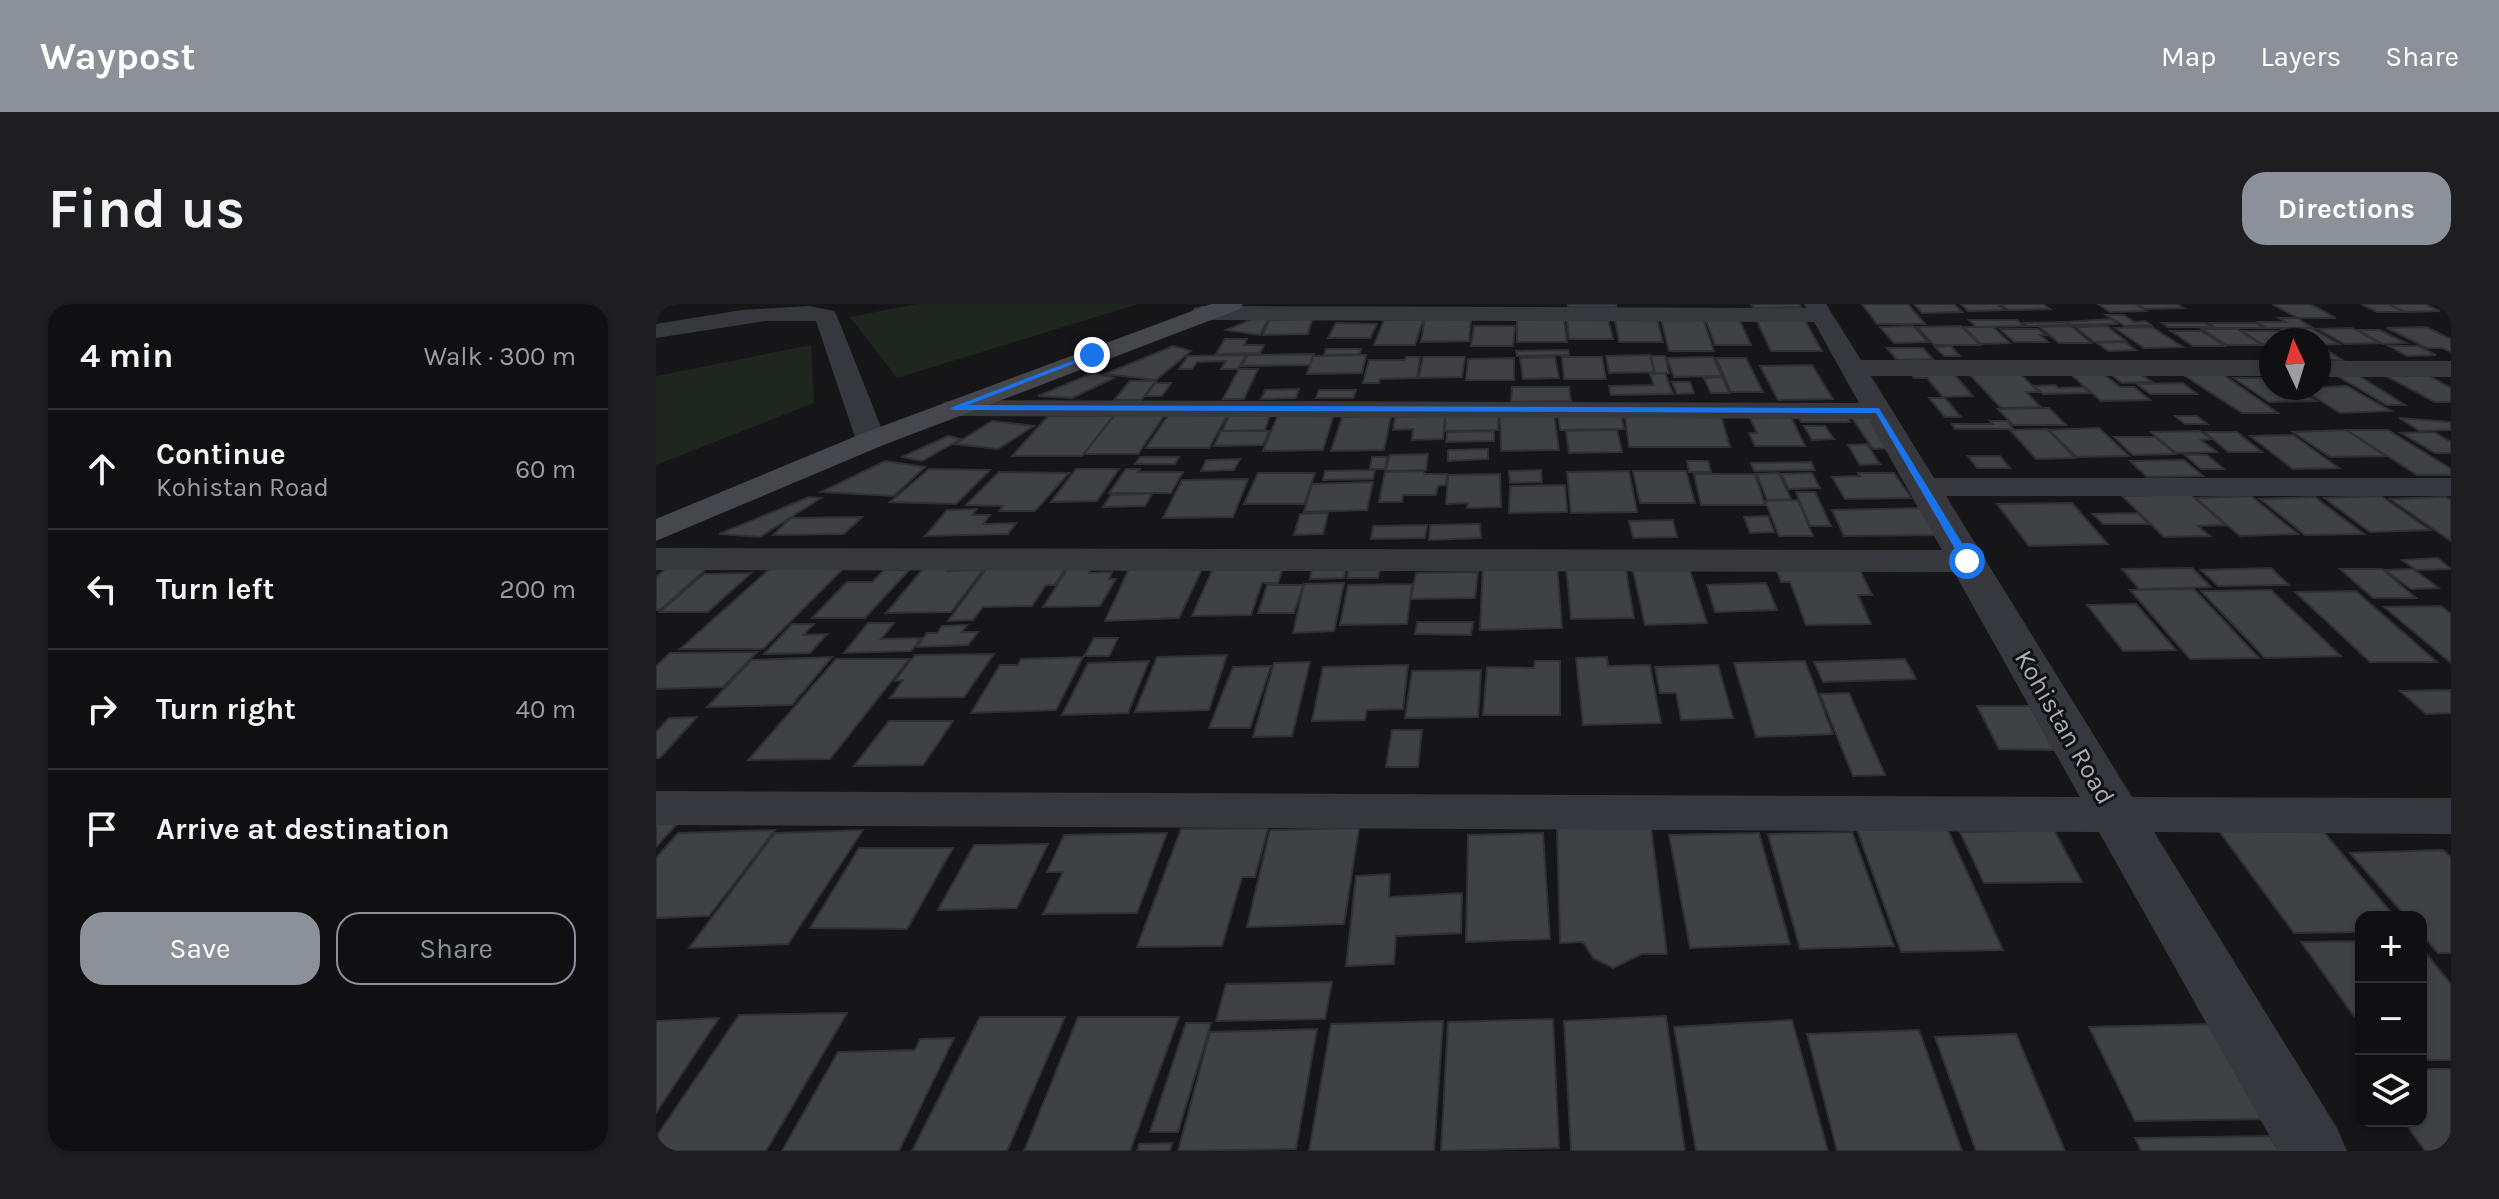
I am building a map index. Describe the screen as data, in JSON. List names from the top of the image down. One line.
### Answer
{"streets":{"street":["Kohistan Road"]},"north":"top","page":{"header":"Waypost","nav":["Map","Layers","Share"],"buttons":["Directions",["Save","Share"]],"title":"Find us","heading":["4 min","Walk · 300 m"],"list":[["Continue","Kohistan Road","60 m"],["Turn left","200 m"],["Turn right","40 m"],"Arrive at destination"],"map_buttons":["+","−"]}}
